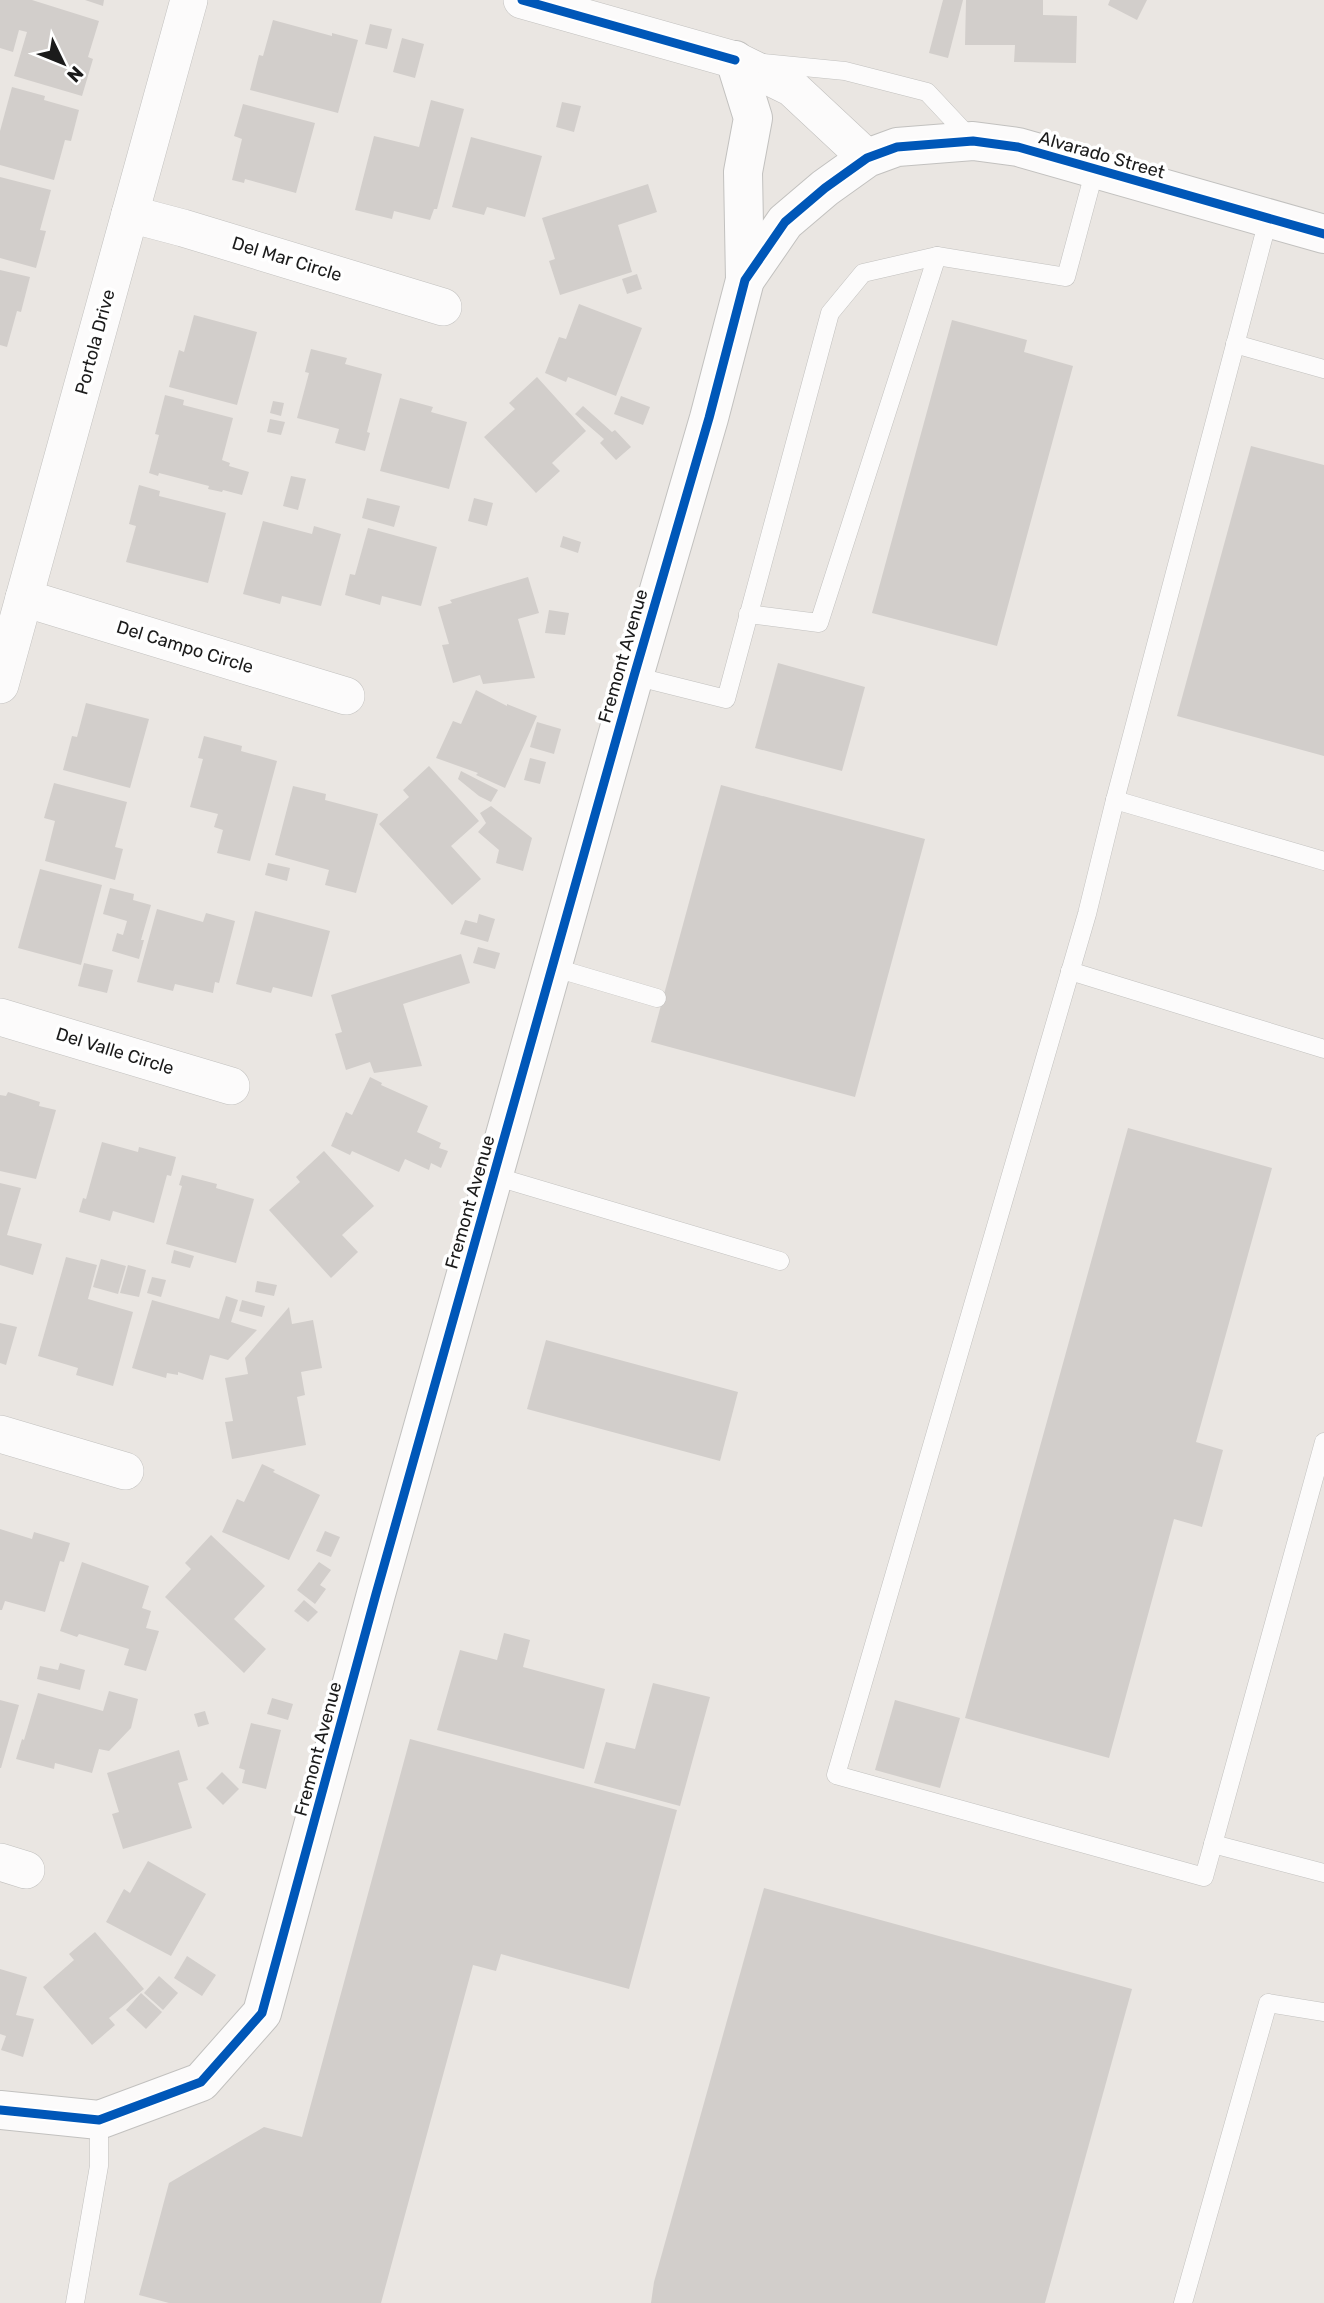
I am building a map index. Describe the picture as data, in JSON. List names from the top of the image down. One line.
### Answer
{"streets":{"street":["Alvarado Street","Del Mar Circle","Portola Drive","Del Campo Circle","Fremont Avenue","Del Valle Circle"]},"crossings":[["Alvarado Street","Fremont Avenue"],["Del Mar Circle","Portola Drive"],["Portola Drive","Del Campo Circle"]],"north":"bottom right"}
